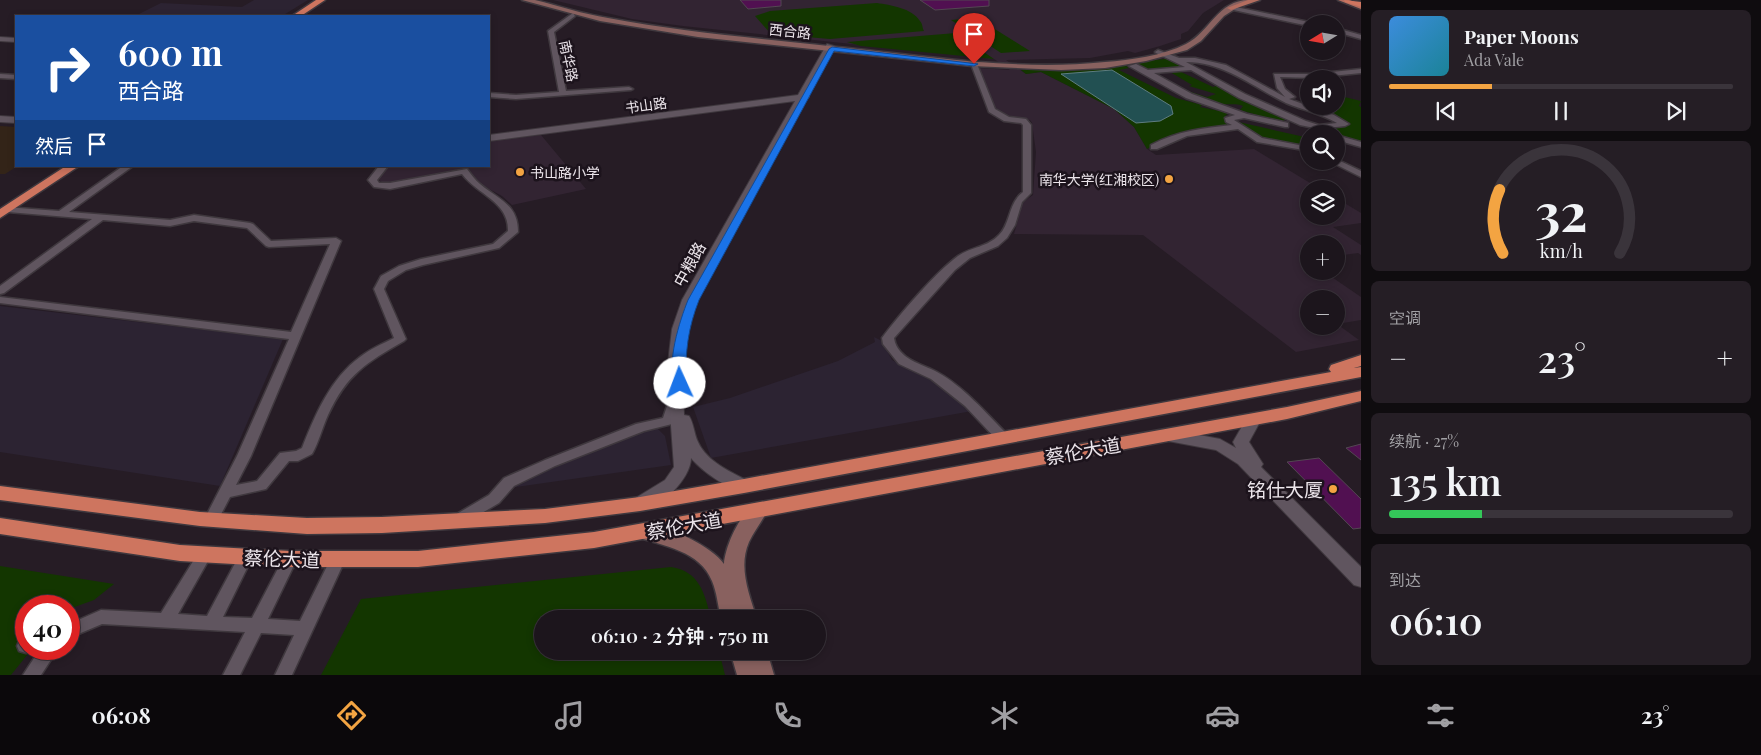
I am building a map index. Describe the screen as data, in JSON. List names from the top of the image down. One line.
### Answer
{"streets":{"highway":["蔡伦大道"],"main road":["西合路"],"street":["南华路","书山路","中粮路"]},"crossings":[["西合路","中粮路"],["书山路","中粮路"],["中粮路","蔡伦大道"]],"places":["书山路小学","南华大学(红湘校区)","铭仕大厦"],"north":"left","page":{"map_buttons":["+","−"],"turn":["600 m","西合路"],"song":["Paper Moons","Ada Vale"],"then":"然后","tile":["空调",["续航 · 27%","135 km"],["到达","06:10"]],"heat":["−","23°","+"],"limit":"40","trip":"06:10 · 2 分钟 · 750 m","tabs":["06:08","23°"],"gauge":["32","km/h"]}}
